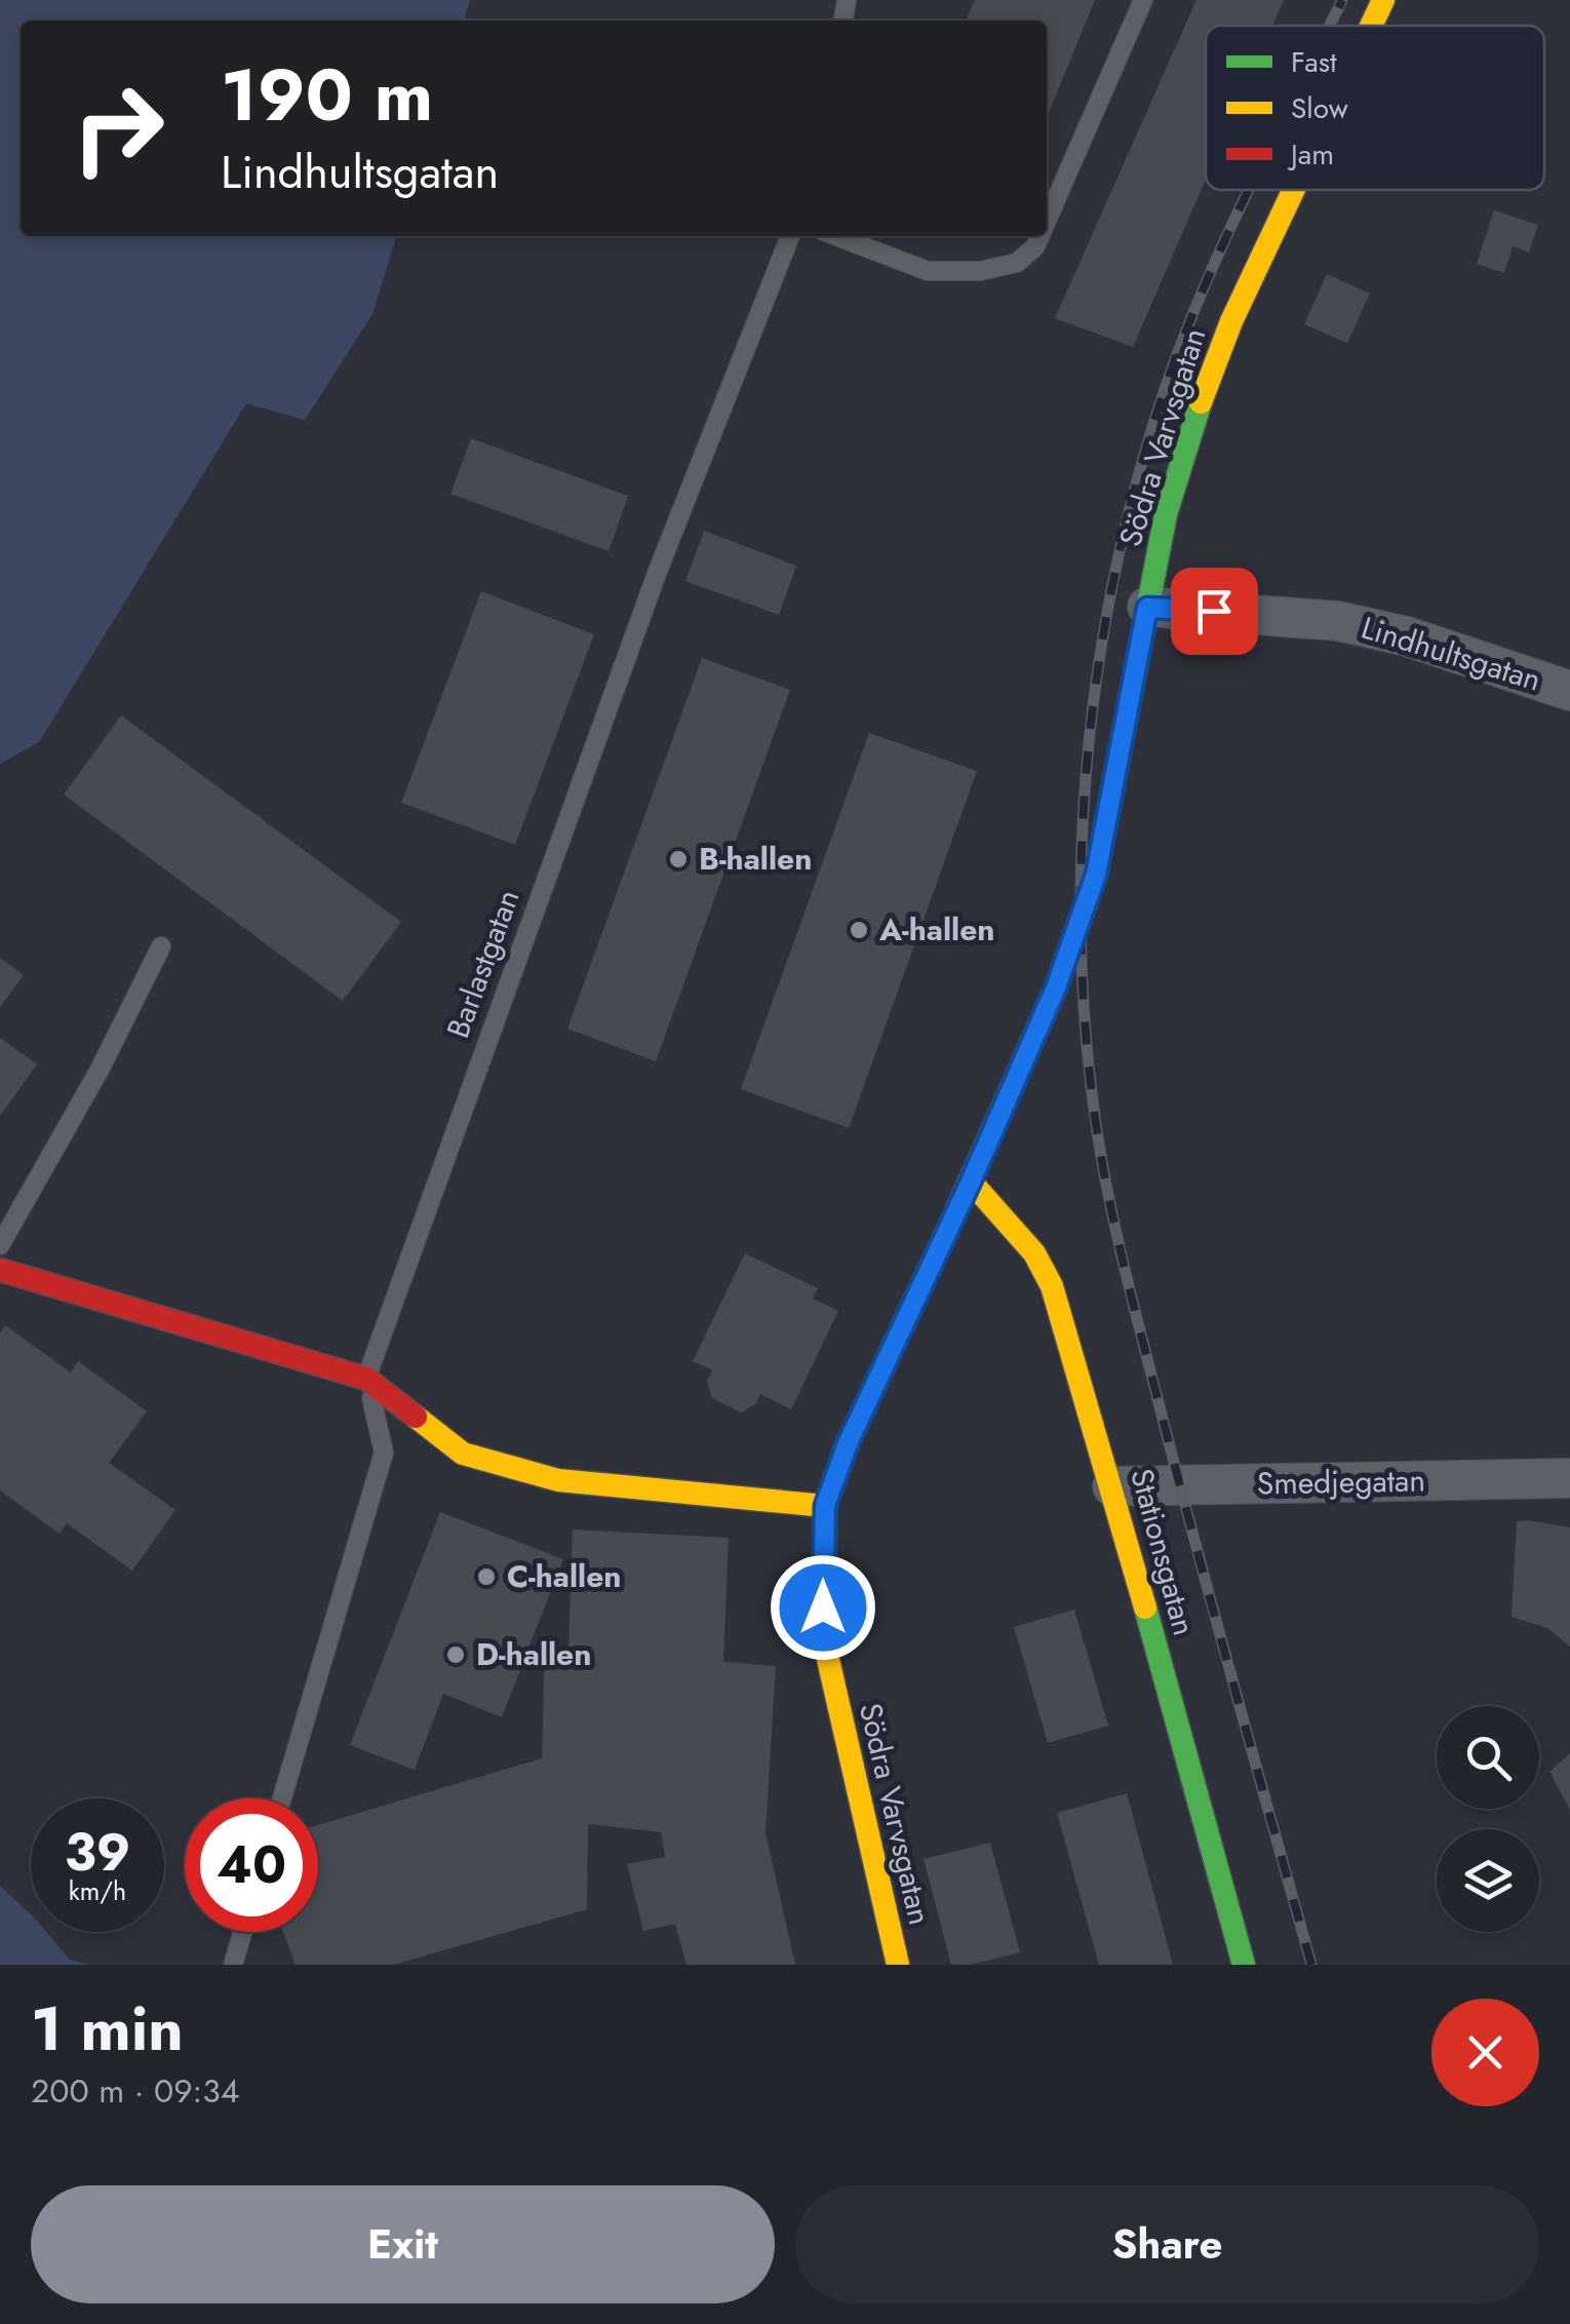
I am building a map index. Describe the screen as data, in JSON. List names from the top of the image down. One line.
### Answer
{"streets":{"street":["Södra Varvsgatan","Lindhultsgatan","Smedjegatan","Stationsgatan"],"lane":["Barlastgatan"]},"crossings":[["Södra Varvsgatan","Lindhultsgatan"],["Södra Varvsgatan","Stationsgatan"],["Smedjegatan","Stationsgatan"]],"places":["B-hallen","A-hallen","C-hallen","D-hallen"],"legend":["Fast","Slow","Jam"],"page":{"turn":["190 m","Lindhultsgatan"],"speed":"39 km/h","limit":"40","heading":["1 min","200 m · 09:34"],"buttons":["Exit","Share"]}}
